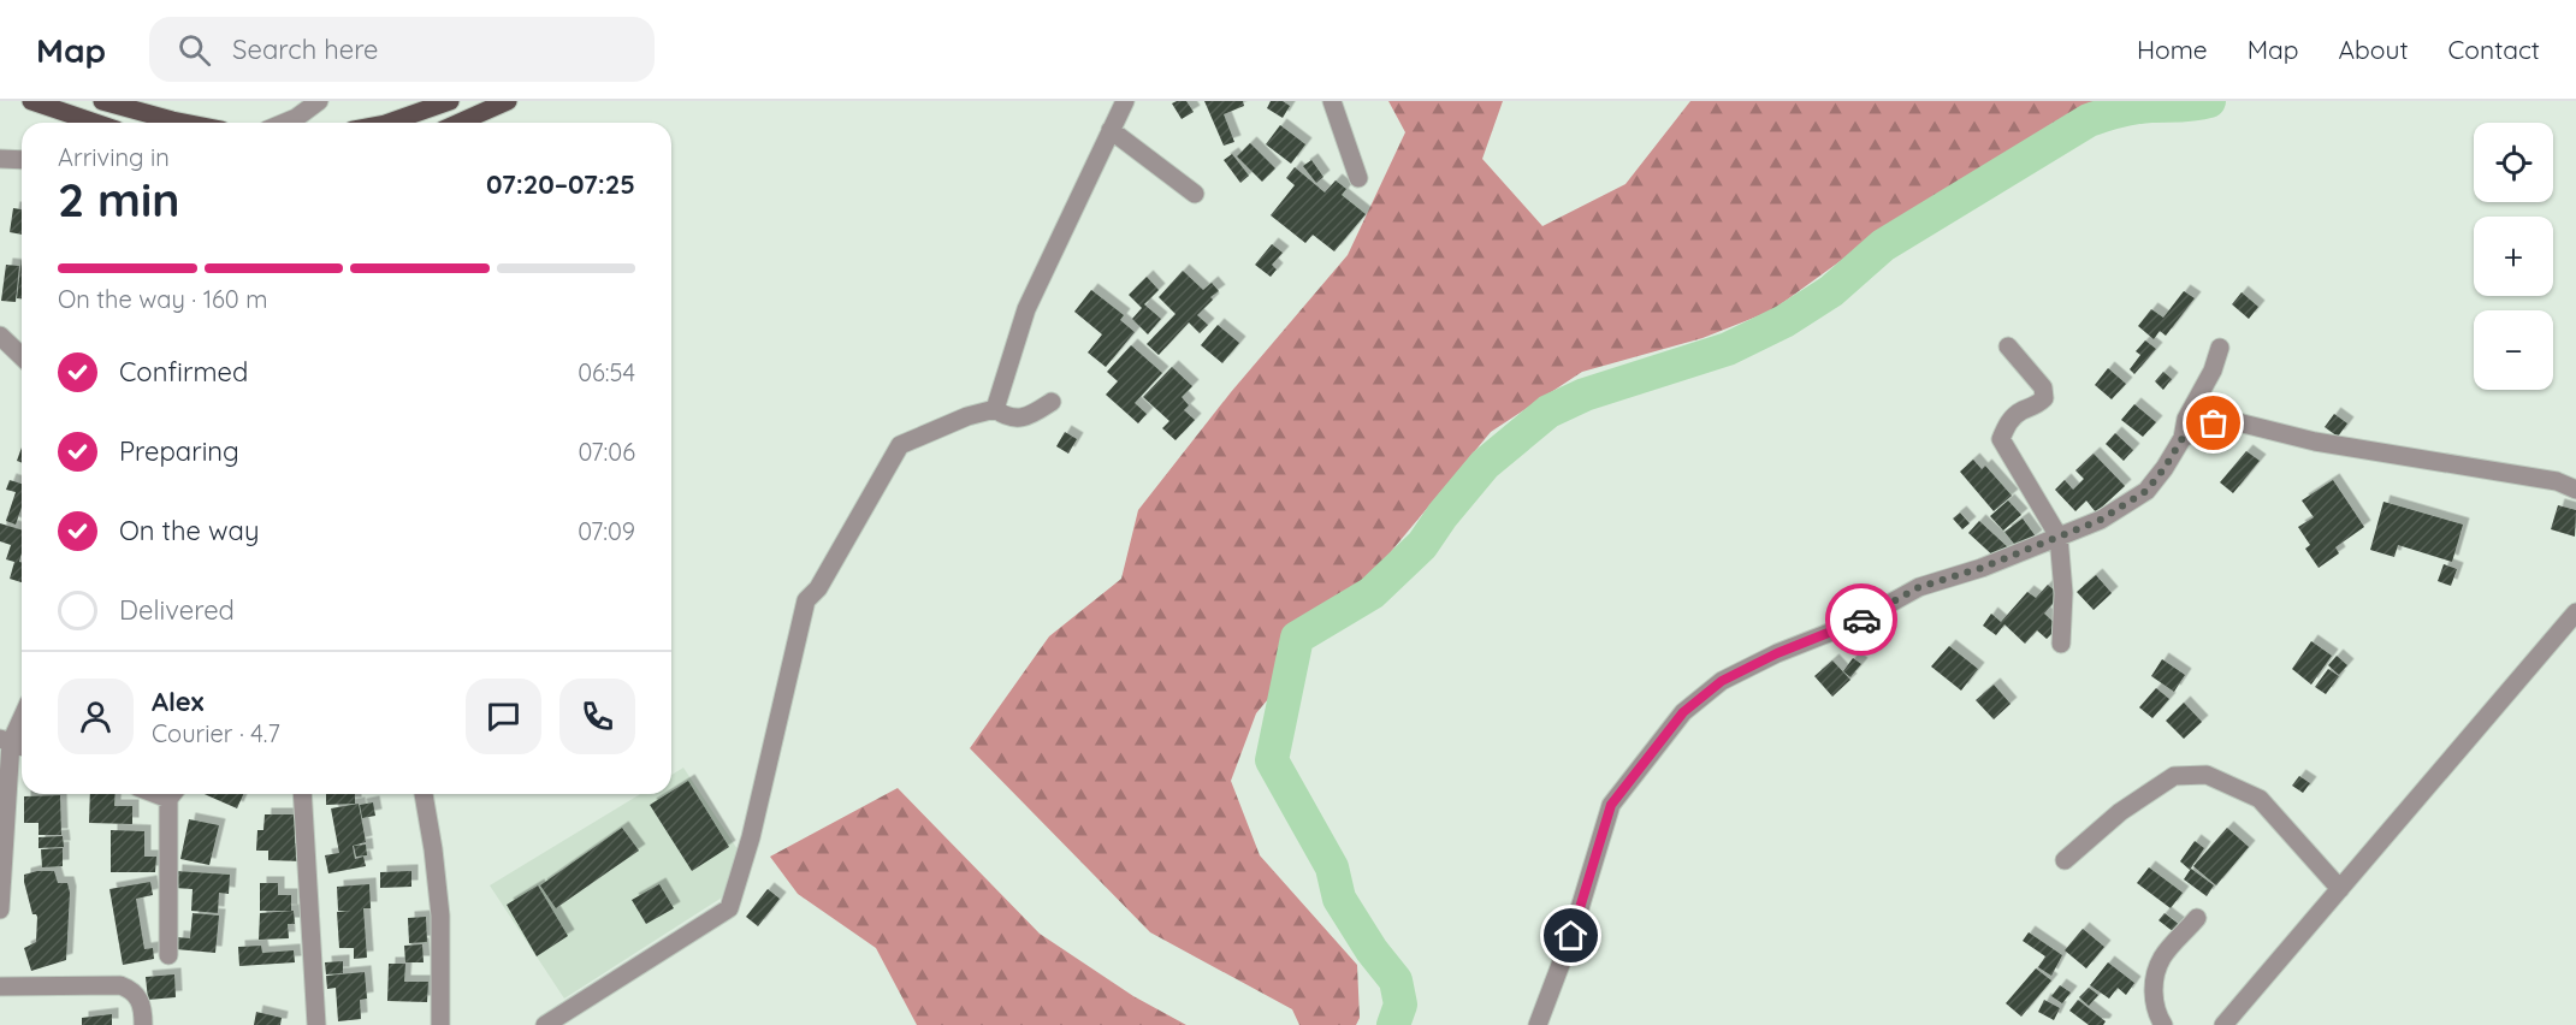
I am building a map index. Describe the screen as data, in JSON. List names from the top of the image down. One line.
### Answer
{"page":{"header":"Map","search":"Search here","nav":["Home","Map","About","Contact"],"map_buttons":["+","−"],"heading":["2 min","Arriving in","07:20–07:25"],"panel":["Alex","Courier · 4.7"],"bar":"On the way · 160 m","list":[["Confirmed","06:54"],["Preparing","07:06"],["On the way","07:09"],"Delivered"]}}
